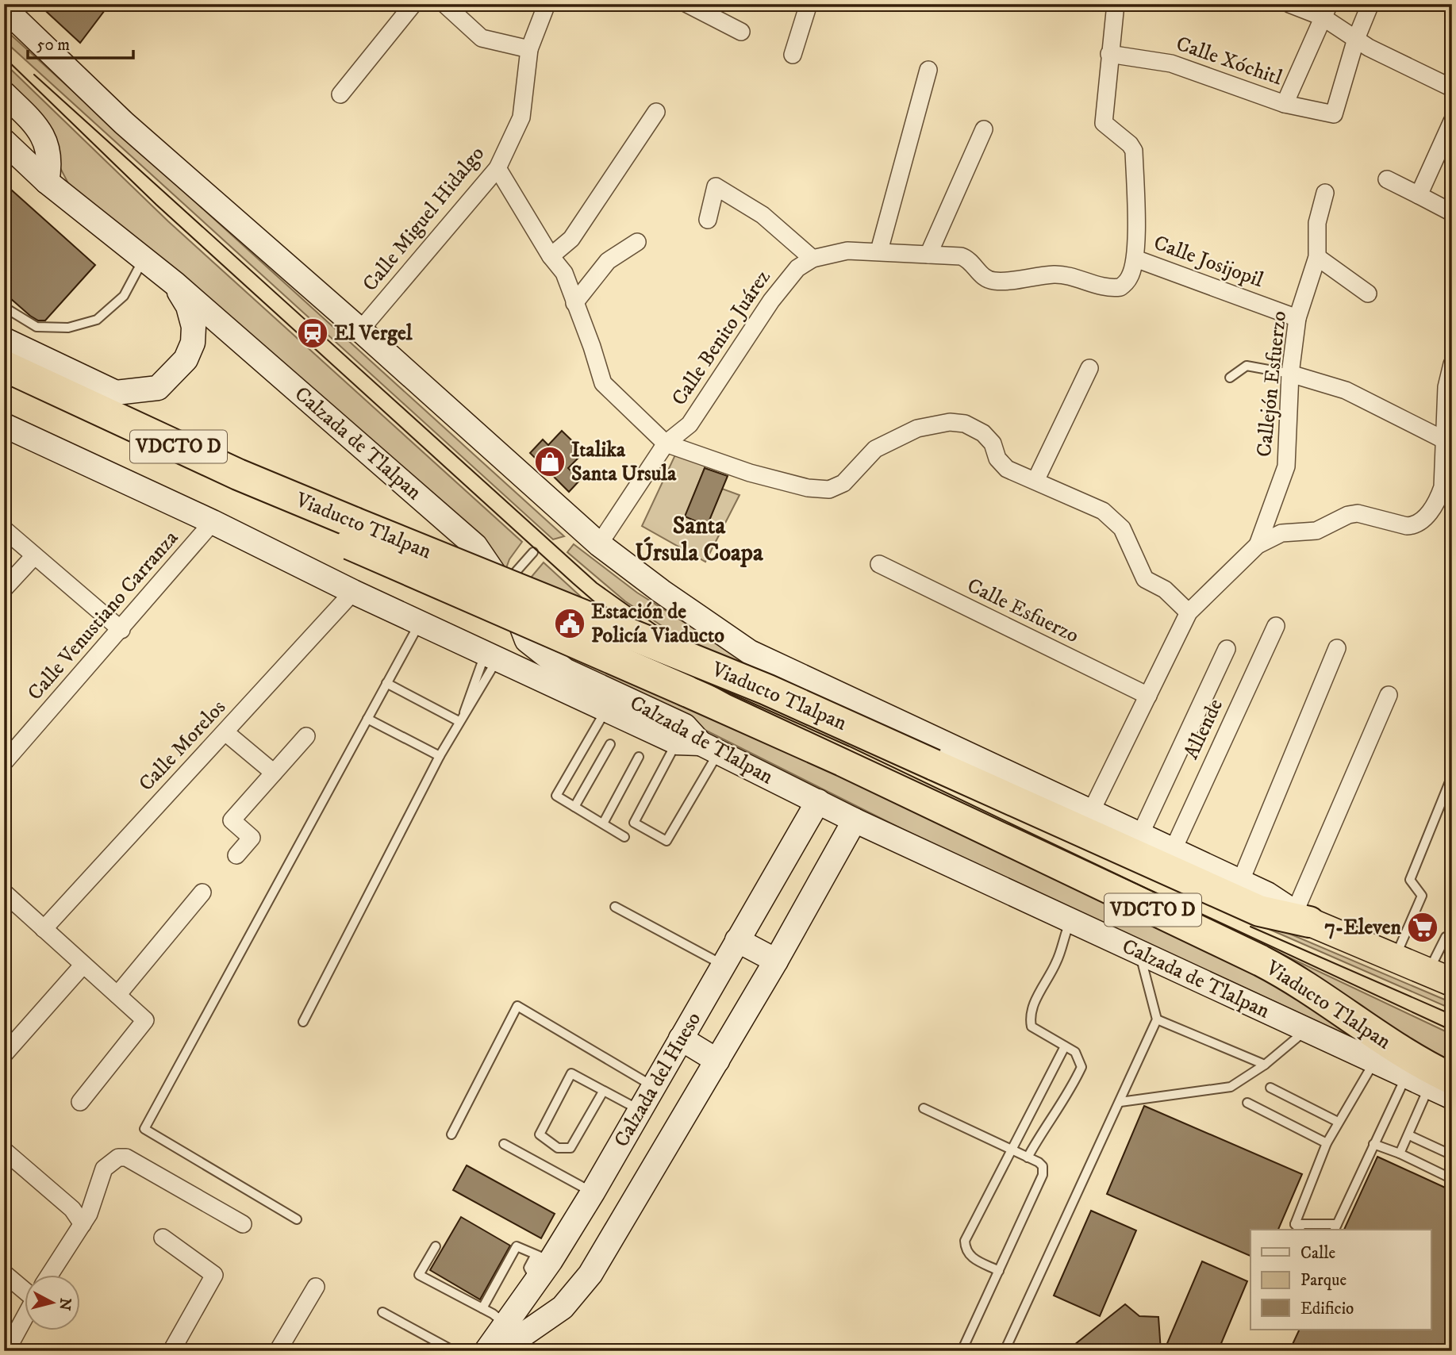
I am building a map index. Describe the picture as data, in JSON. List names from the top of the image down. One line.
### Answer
{"streets":{"highway":["VDCTO D","Viaducto Tlalpan"],"main road":["Calzada de Tlalpan","Calzada del Hueso"],"street":["Calle Xóchitl","Calle Miguel Hidalgo","Calle Josijopil","Calle Benito Juárez","Callejón Esfuerzo","Calle Esfuerzo","Calle Venustiano Carranza","Allende","Calle Morelos"]},"crossings":[["Calle Josijopil","Calle Benito Juárez"],["Calle Josijopil","Callejón Esfuerzo"],["Calzada de Tlalpan","Viaducto Tlalpan"],["Calzada de Tlalpan","Calzada del Hueso"]],"districts":["Santa Úrsula Coapa"],"places":{"station":["El Vergel"],"shop":["Italika Santa Ursula"],"public building":["Estación de Policía Viaducto"],"supermarket":["7-Eleven"]},"legend":["Calle","Parque","Edificio"],"scale_bar":"50 m","north":"right"}
